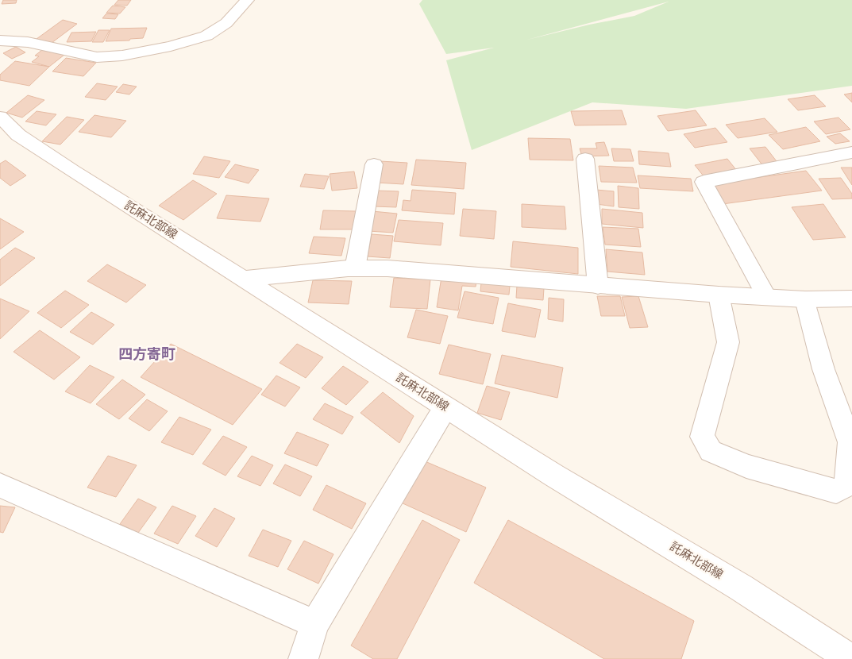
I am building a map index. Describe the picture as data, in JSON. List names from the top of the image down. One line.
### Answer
{"streets":{"street":["託麻北部線"]},"districts":["四方寄町"]}
